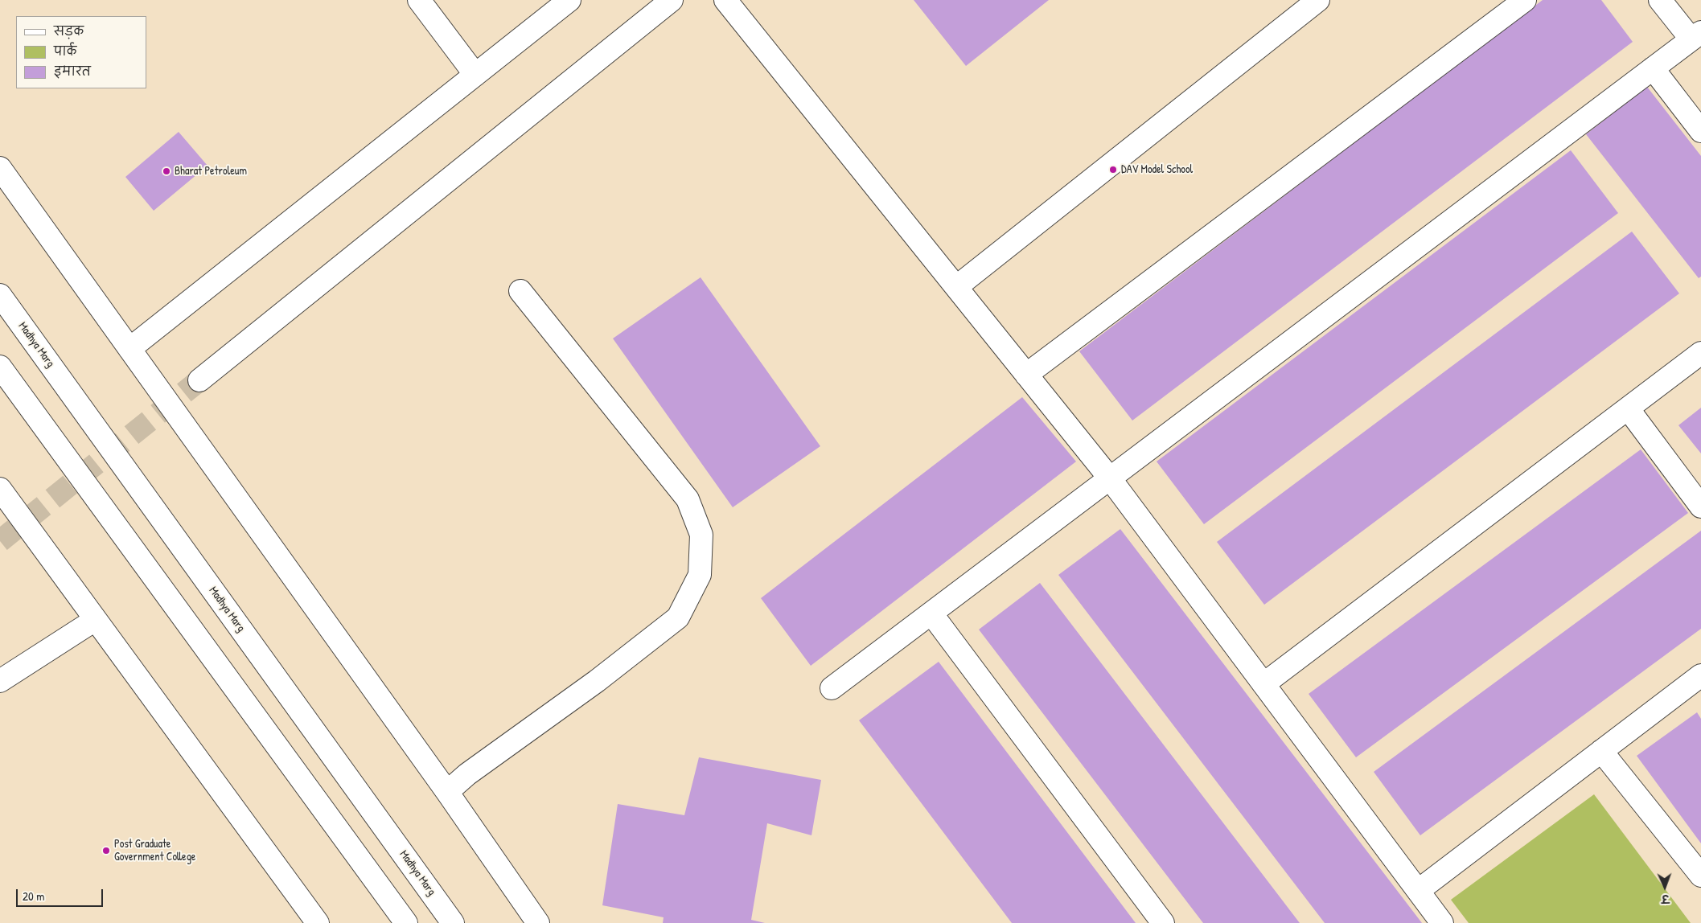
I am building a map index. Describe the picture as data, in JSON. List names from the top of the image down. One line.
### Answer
{"streets":{"street":["Madhya Marg"]},"places":["DAV Model School","Bharat Petroleum","Post Graduate Government College"],"legend":["सड़क","पार्क","इमारत"],"scale_bar":"20 m","north":"bottom"}
